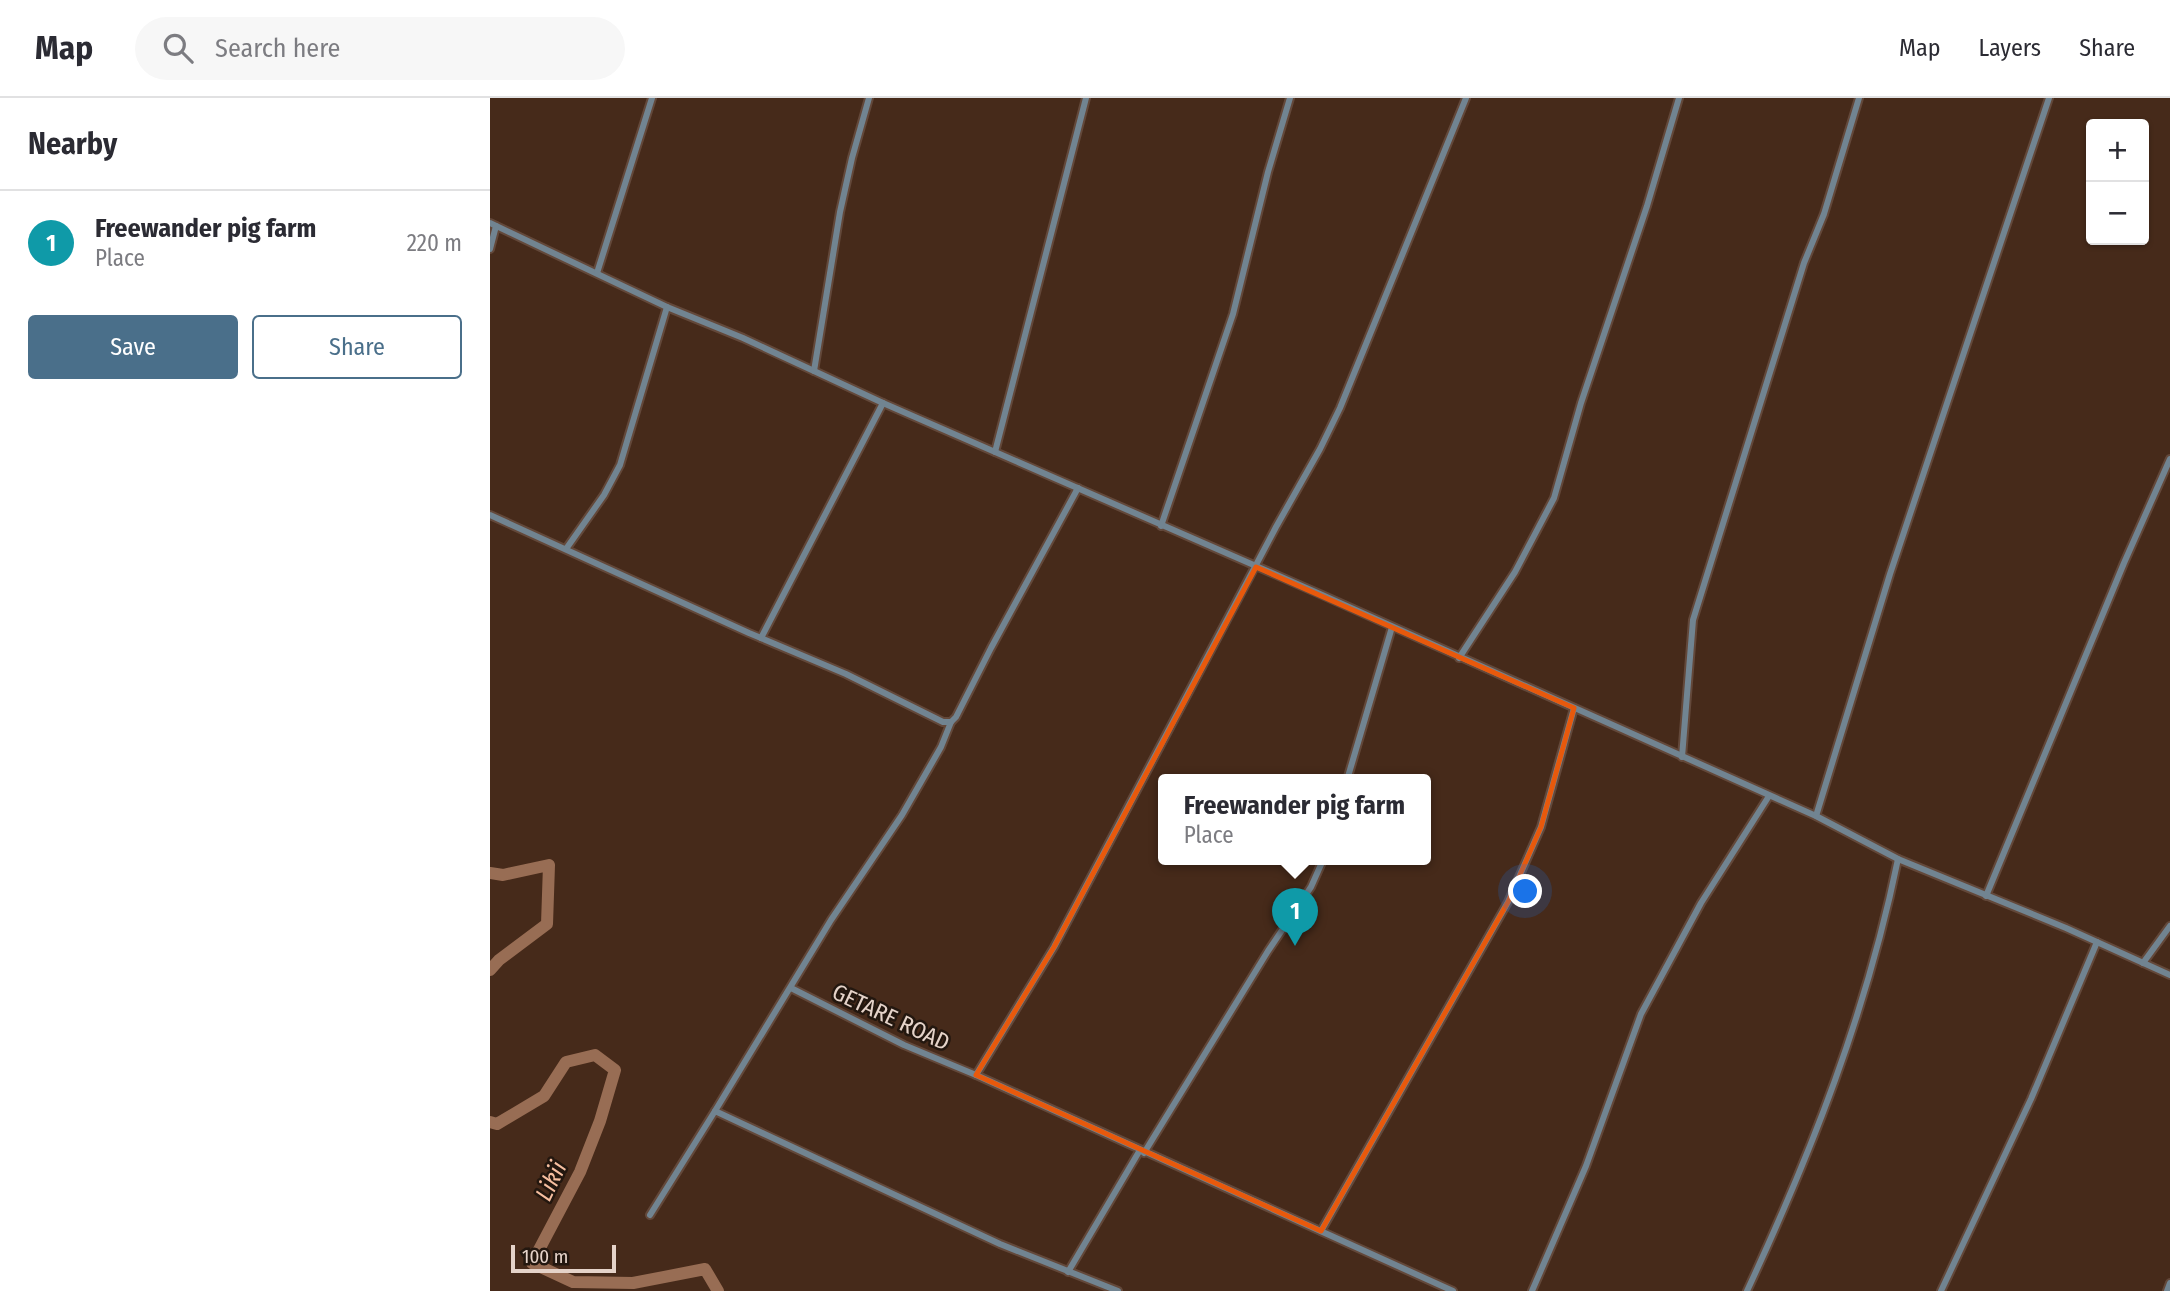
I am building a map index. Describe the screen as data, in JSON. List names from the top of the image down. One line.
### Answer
{"streets":{"street":["GETARE ROAD"]},"water":["Likii"],"scale_bar":"100 m","page":{"header":"Map","search":"Search here","nav":["Map","Layers","Share"],"heading":"Nearby","map_buttons":["+","−"],"list":[{"mark":"1","name":"Freewander pig farm","note":"Place","value":"220 m"}],"buttons":["Save","Share"],"popup":["Freewander pig farm","Place"],"pins":"1","scale":"100 m"}}
